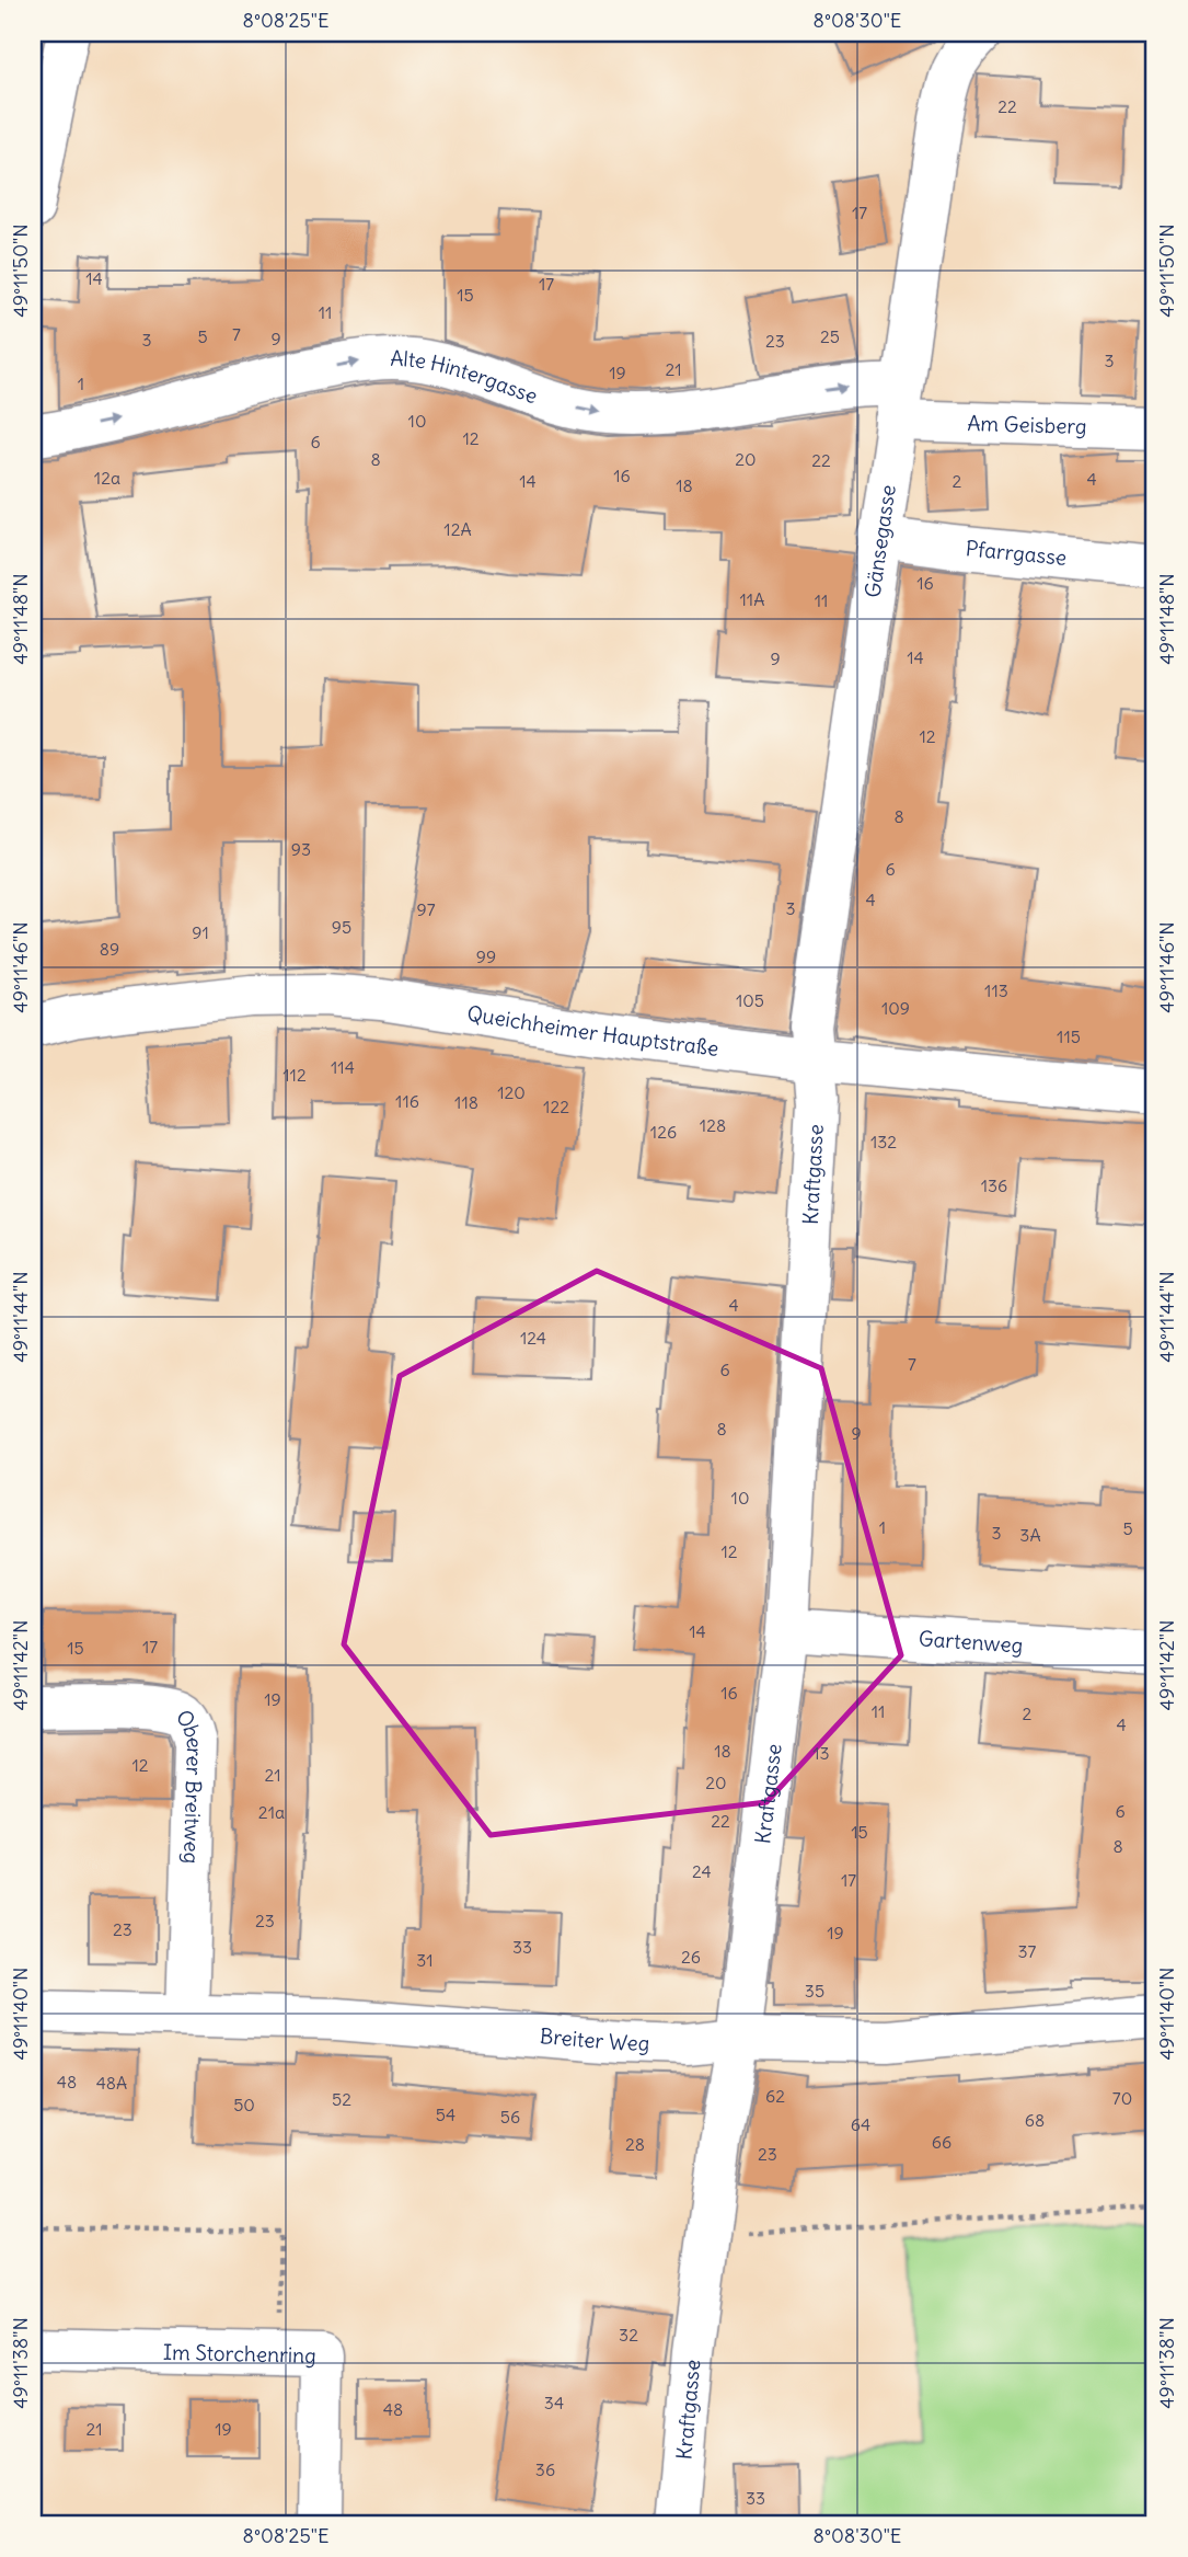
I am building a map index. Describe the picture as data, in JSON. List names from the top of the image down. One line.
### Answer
{"streets":{"street":["Alte Hintergasse","Am Geisberg","Gänsegasse","Pfarrgasse","Queichheimer Hauptstraße","Kraftgasse","Gartenweg","Oberer Breitweg","Breiter Weg","Im Storchenring"]},"crossings":[["Alte Hintergasse","Am Geisberg"],["Alte Hintergasse","Gänsegasse"],["Am Geisberg","Gänsegasse"],["Gänsegasse","Pfarrgasse"],["Gänsegasse","Queichheimer Hauptstraße"],["Gänsegasse","Kraftgasse"],["Queichheimer Hauptstraße","Kraftgasse"],["Kraftgasse","Gartenweg"],["Kraftgasse","Breiter Weg"],["Oberer Breitweg","Breiter Weg"]],"one_way":["Alte Hintergasse"],"house_numbers":["22","17","14","17","15","11","7","5","25","9","3","23","3","21","19","1","10","12","6","8","20","22","16","12a","4","14","2","18","12A","16","11A","11","14","9","12","8","93","6","4","3","97","95","91","89","99","113","105","109","115","114","112","120","116","118","122","128","126","132","136","4","124","7","6","8","9","10","1","5","3","3A","12","14","17","15","16","19","11","2","4","18","13","12","21","20","6","21a","22","15","8","24","17","23","23","19","33","37","26","31","35","48","48A","62","70","52","50","54","56","68","64","66","28","23","32","34","48","21","19","36","33"],"coordinates":["8°08'25\"E","8°08'30\"E","49°11'50\"N","49°11'48\"N","49°11'46\"N","49°11'44\"N","49°11'42\"N","49°11'40\"N","49°11'38\"N"]}
